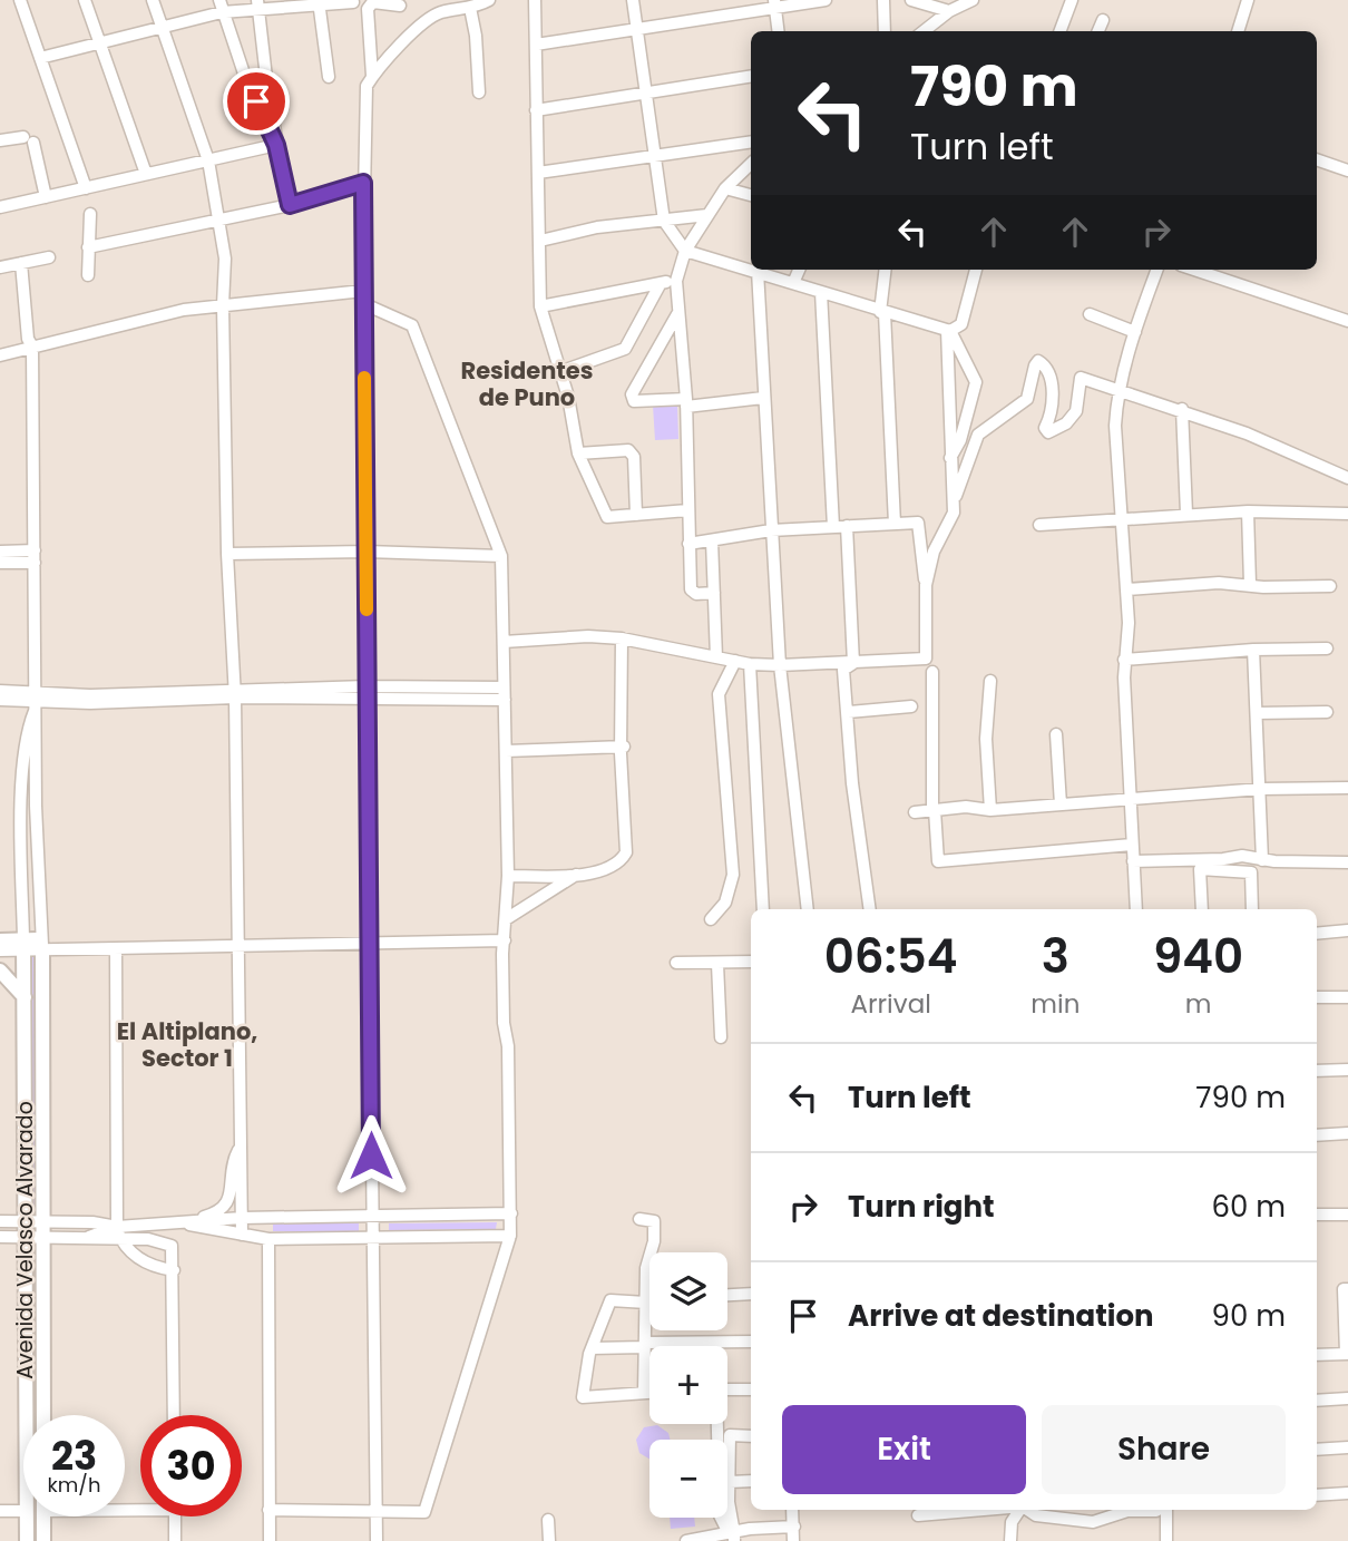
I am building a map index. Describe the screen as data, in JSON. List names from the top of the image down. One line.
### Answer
{"streets":{"main road":["Avenida Velasco Alvarado"]},"districts":["Residentes de Puno","El Altiplano, Sector 1"],"page":{"turn":["790 m","Turn left"],"eta":["06:54","Arrival","3","min","940","m"],"list":[{"name":"Turn left","value":"790 m"},{"name":"Turn right","value":"60 m"},{"name":"Arrive at destination","value":"90 m"}],"map_buttons":["+","−"],"buttons":["Exit","Share"],"speed":"23 km/h","limit":"30"}}
